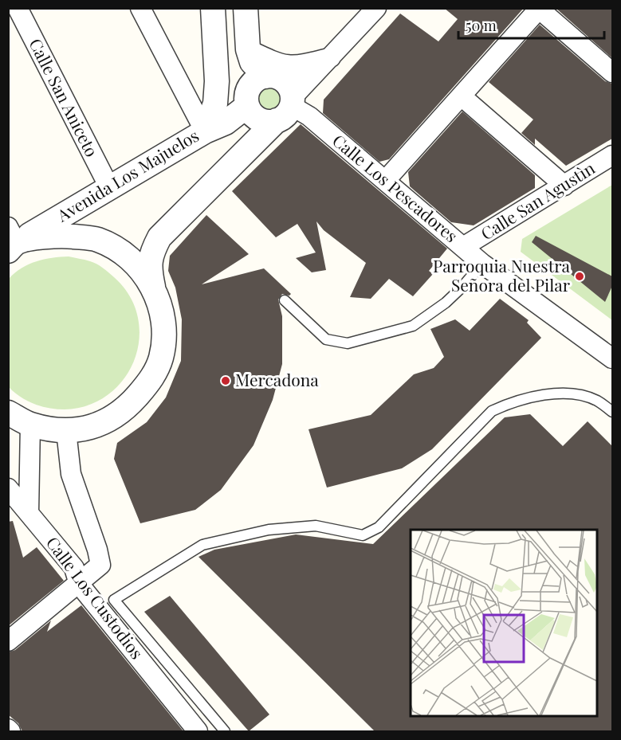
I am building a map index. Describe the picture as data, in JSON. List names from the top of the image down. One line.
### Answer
{"streets":{"street":["Calle San Aniceto","Avenida Los Majuelos","Calle Los Pescadores","Calle San Agustìn","Calle Los Custodios"]},"crossings":[["Calle San Aniceto","Avenida Los Majuelos"],["Avenida Los Majuelos","Calle Los Pescadores"],["Calle Los Pescadores","Calle San Agustìn"]],"places":["Parroquia Nuestra Señora del Pilar","Mercadona"],"scale_bar":"50 m"}
